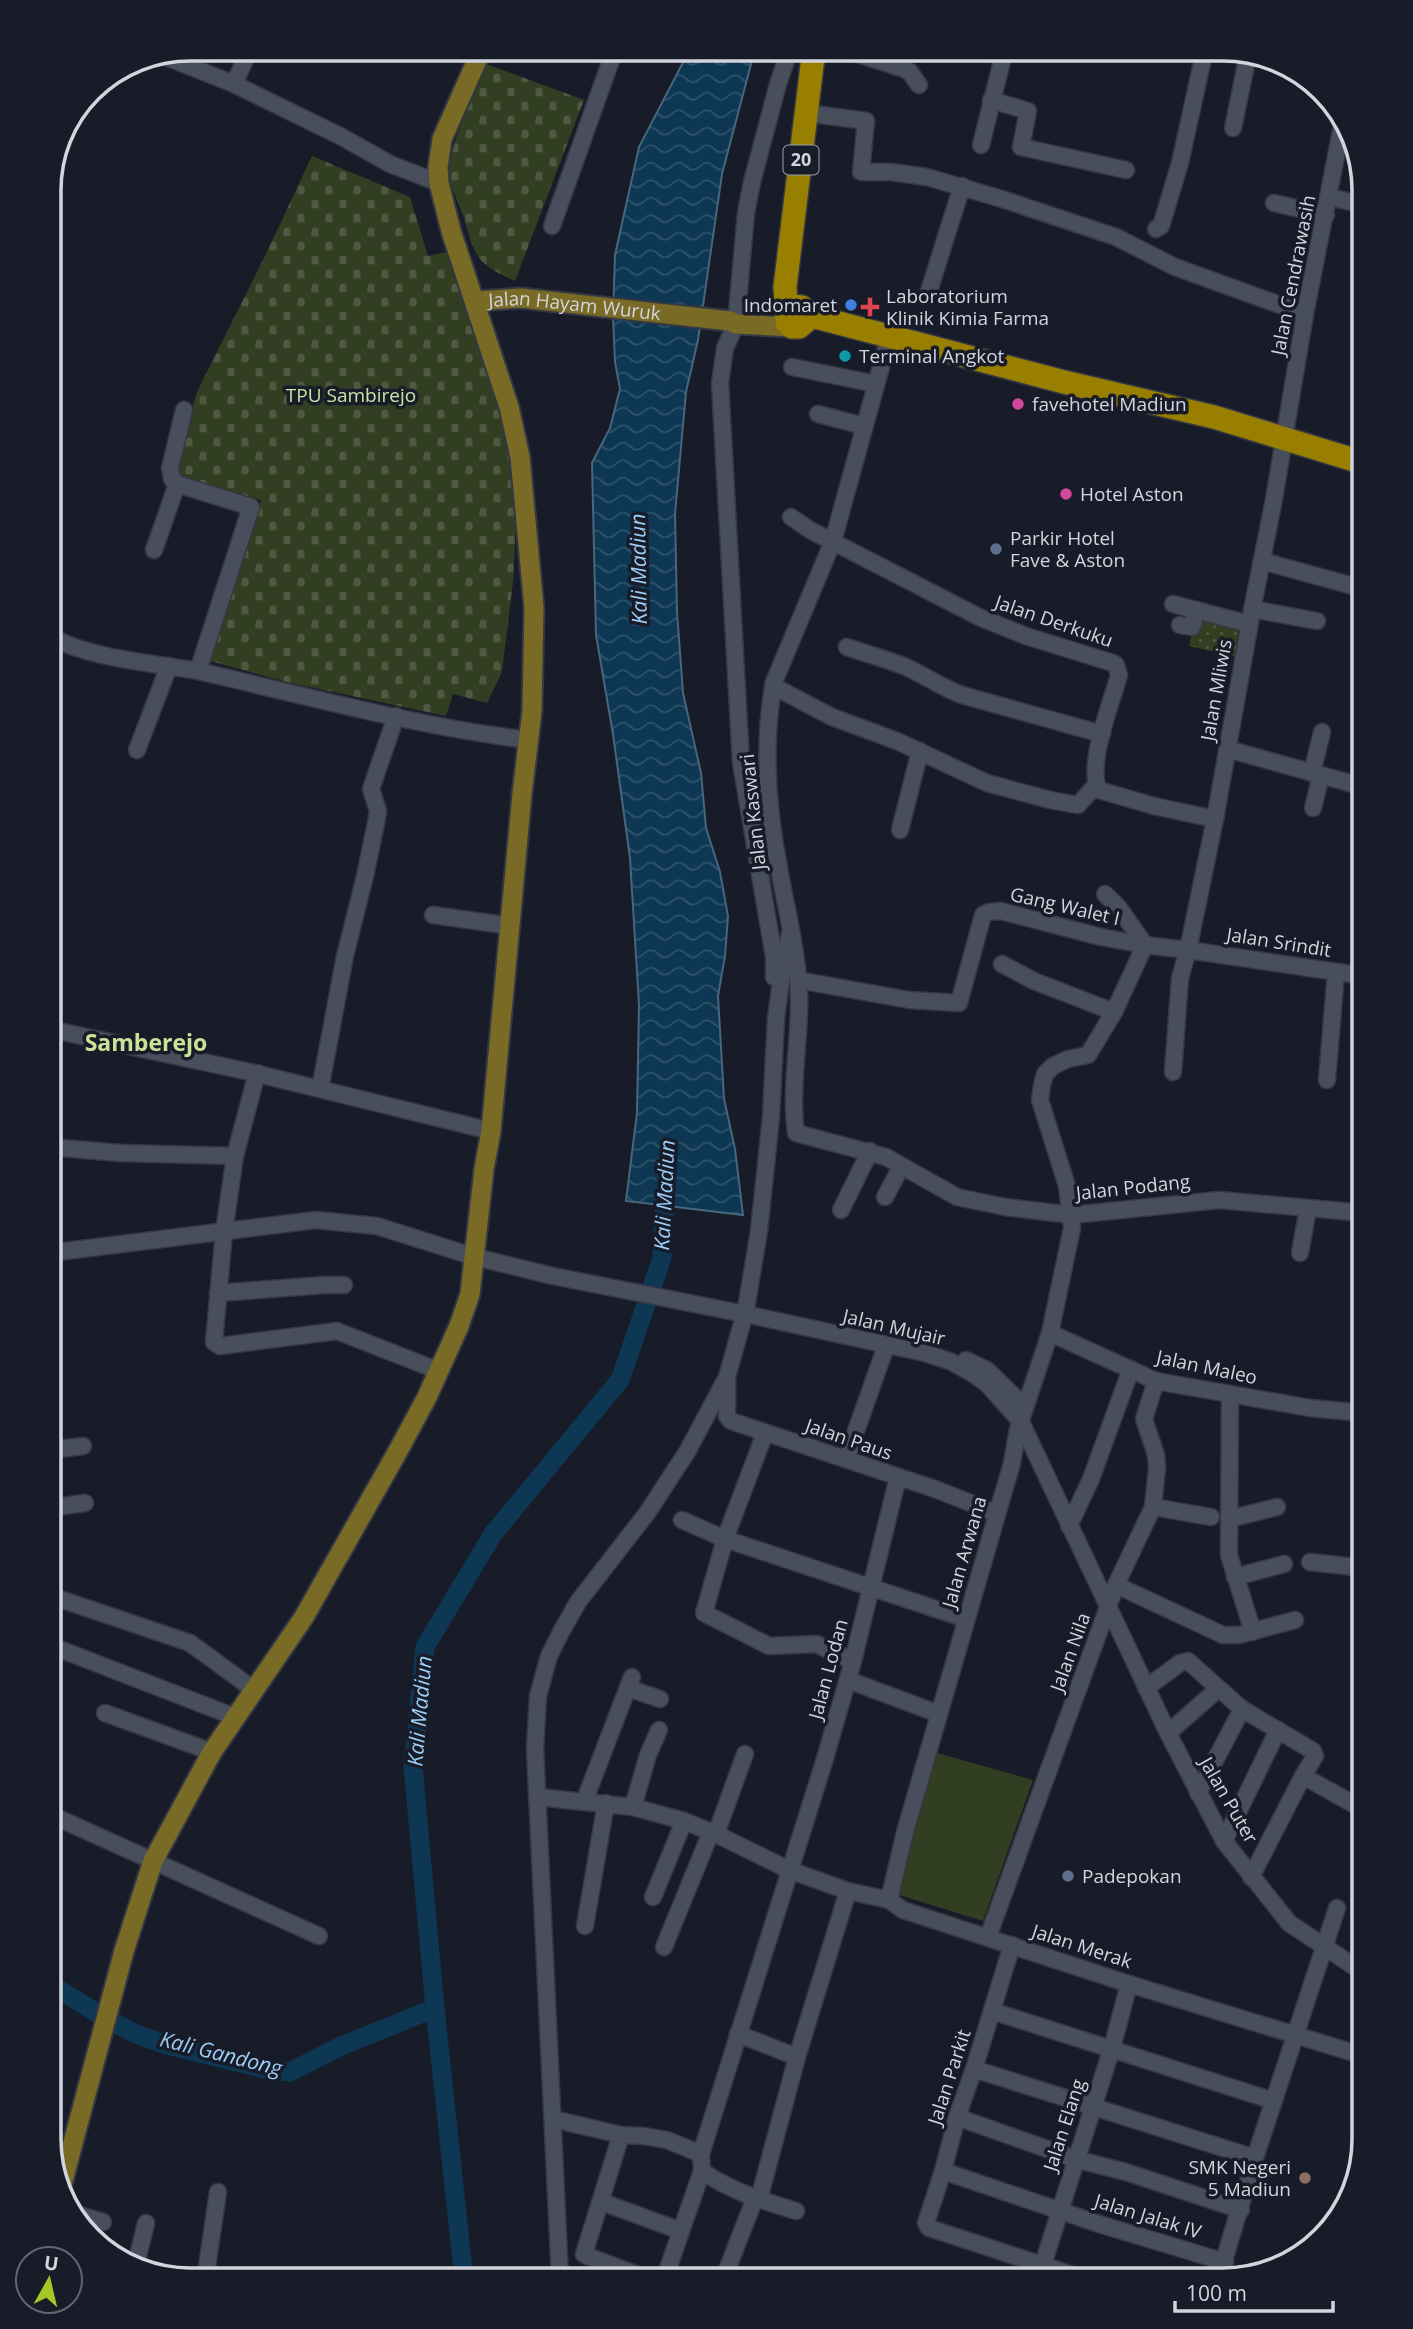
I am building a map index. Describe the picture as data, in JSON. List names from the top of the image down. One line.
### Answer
{"streets":{"highway":["20"],"main road":["Jalan Hayam Wuruk"],"street":["Jalan Cendrawasih","Jalan Derkuku","Jalan Mliwis","Jalan Kaswari","Gang Walet I","Jalan Srindit","Jalan Podang","Jalan Mujair","Jalan Maleo","Jalan Paus","Jalan Arwana","Jalan Nila","Jalan Lodan","Jalan Puter","Jalan Merak","Jalan Parkit","Jalan Elang","Jalan Jalak IV"]},"crossings":[["20","Jalan Hayam Wuruk"],["Jalan Cendrawasih","Jalan Mliwis"],["Jalan Derkuku","Jalan Kaswari"],["Jalan Mliwis","Jalan Srindit"],["Jalan Kaswari","Gang Walet I"],["Jalan Kaswari","Jalan Podang"],["Gang Walet I","Jalan Srindit"],["Jalan Podang","Jalan Arwana"],["Jalan Mujair","Jalan Arwana"],["Jalan Mujair","Jalan Nila"],["Jalan Mujair","Jalan Puter"],["Jalan Maleo","Jalan Arwana"],["Jalan Maleo","Jalan Nila"],["Jalan Paus","Jalan Arwana"],["Jalan Paus","Jalan Lodan"],["Jalan Arwana","Jalan Merak"],["Jalan Nila","Jalan Puter"],["Jalan Nila","Jalan Merak"],["Jalan Lodan","Jalan Merak"],["Jalan Merak","Jalan Parkit"],["Jalan Merak","Jalan Elang"],["Jalan Parkit","Jalan Elang"],["Jalan Parkit","Jalan Jalak IV"],["Jalan Elang","Jalan Jalak IV"]],"districts":["Samberejo"],"water":["Kali Madiun","Kali Gandong"],"parks":["TPU Sambirejo"],"places":{"other":["Indomaret","Terminal Angkot","favehotel Madiun","Hotel Aston","Parkir Hotel Fave & Aston","Padepokan","SMK Negeri 5 Madiun"],"health":["Laboratorium Klinik Kimia Farma"]},"scale_bar":"100 m","north":"top"}
